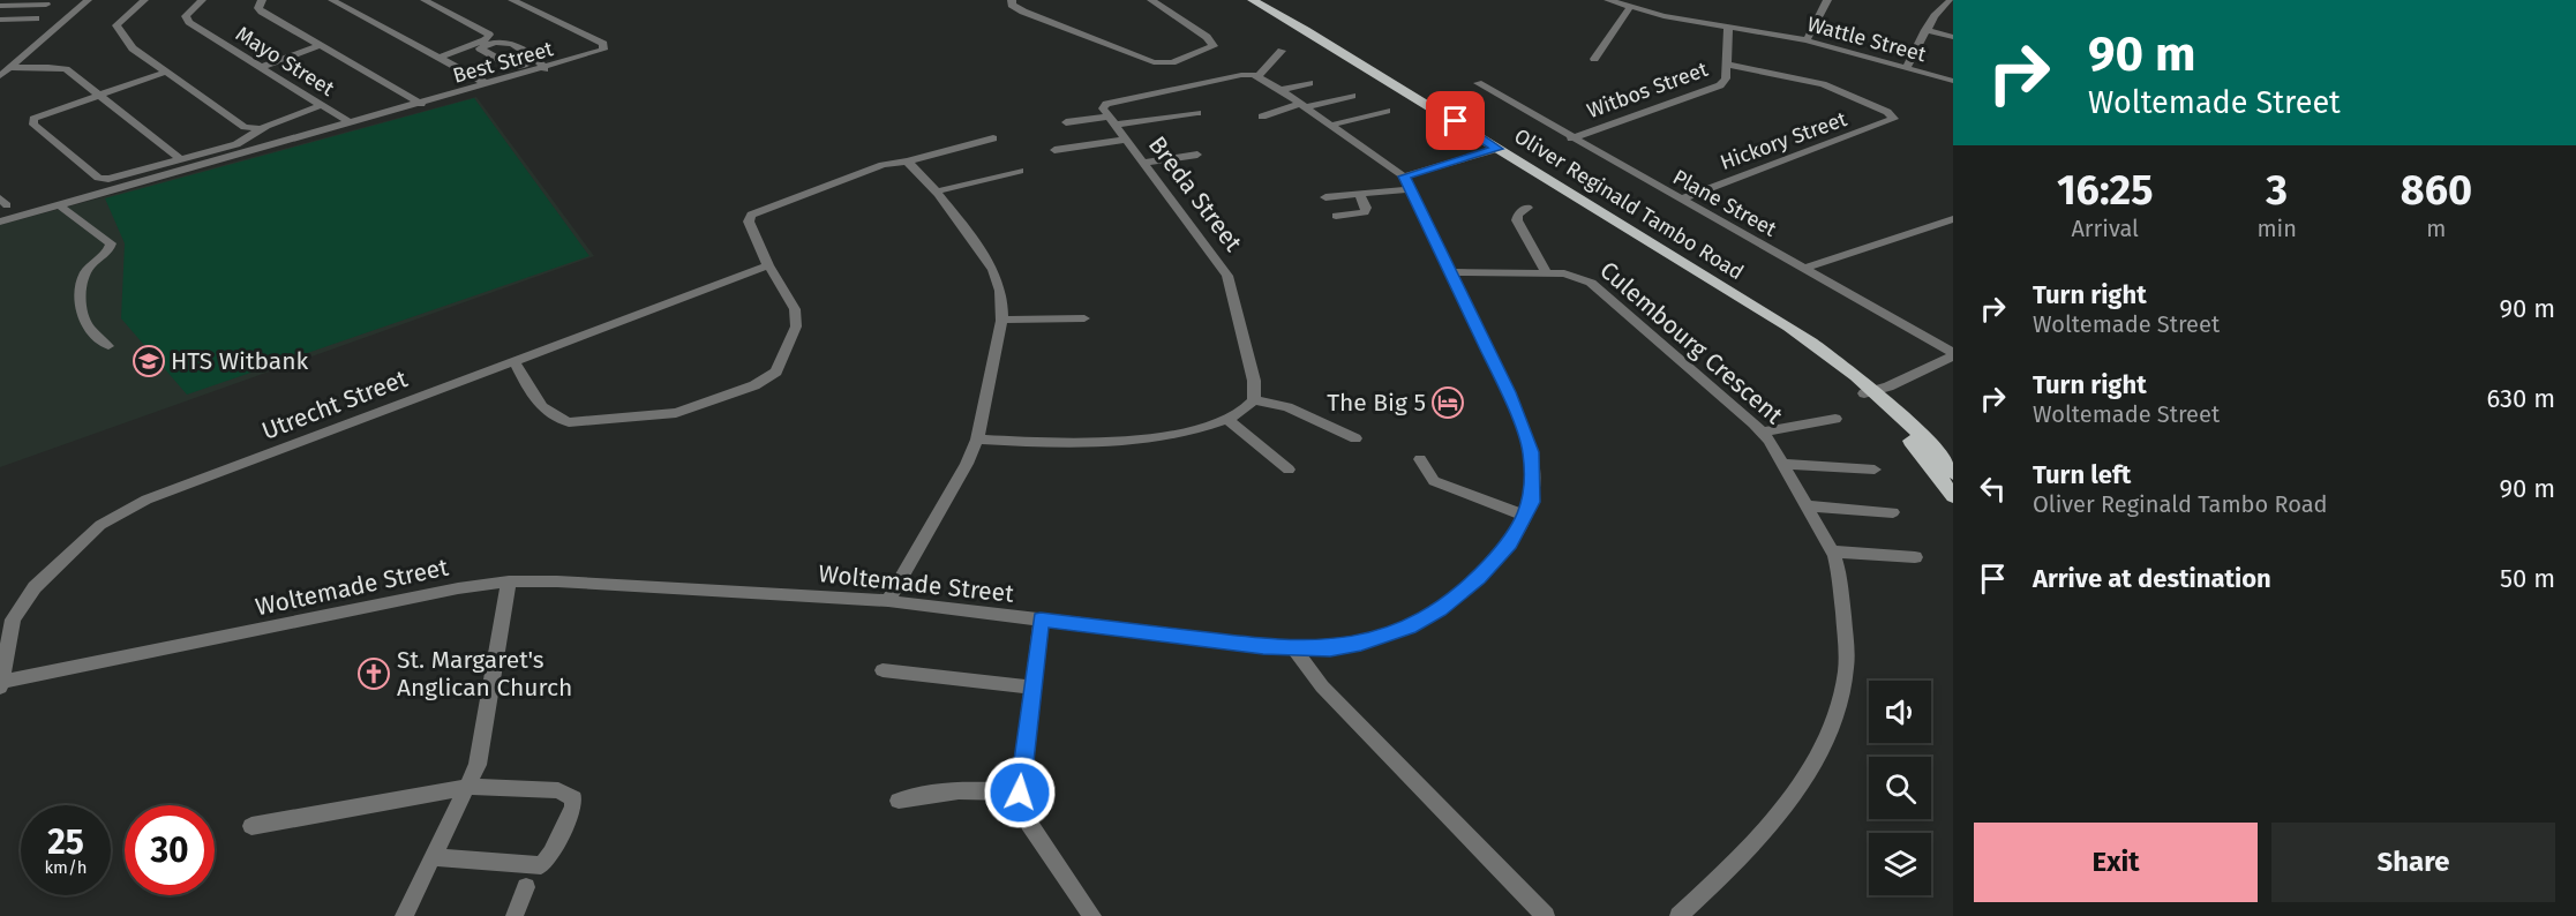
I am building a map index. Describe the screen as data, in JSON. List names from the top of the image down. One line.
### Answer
{"streets":{"main road":["Oliver Reginald Tambo Road"],"street":["Wattle Street","Mayo Street","Best Street","Witbos Street","Hickory Street","Breda Street","Plane Street","Culembourg Crescent","Utrecht Street","Woltemade Street"]},"crossings":[["Wattle Street","Witbos Street"],["Mayo Street","Best Street"],["Witbos Street","Hickory Street"],["Witbos Street","Plane Street"],["Hickory Street","Plane Street"],["Culembourg Crescent","Woltemade Street"],["Utrecht Street","Woltemade Street"]],"places":{"school or university":["HTS Witbank"],"hotel":["The Big 5"],"church":["St. Margaret's Anglican Church"]},"page":{"turn":["90 m","Woltemade Street"],"eta":["16:25","Arrival","3","min","860","m"],"list":[{"name":"Turn right","note":"Woltemade Street","value":"90 m"},{"name":"Turn right","note":"Woltemade Street","value":"630 m"},{"name":"Turn left","note":"Oliver Reginald Tambo Road","value":"90 m"},{"name":"Arrive at destination","value":"50 m"}],"speed":"25 km/h","limit":"30","buttons":["Exit","Share"]}}
